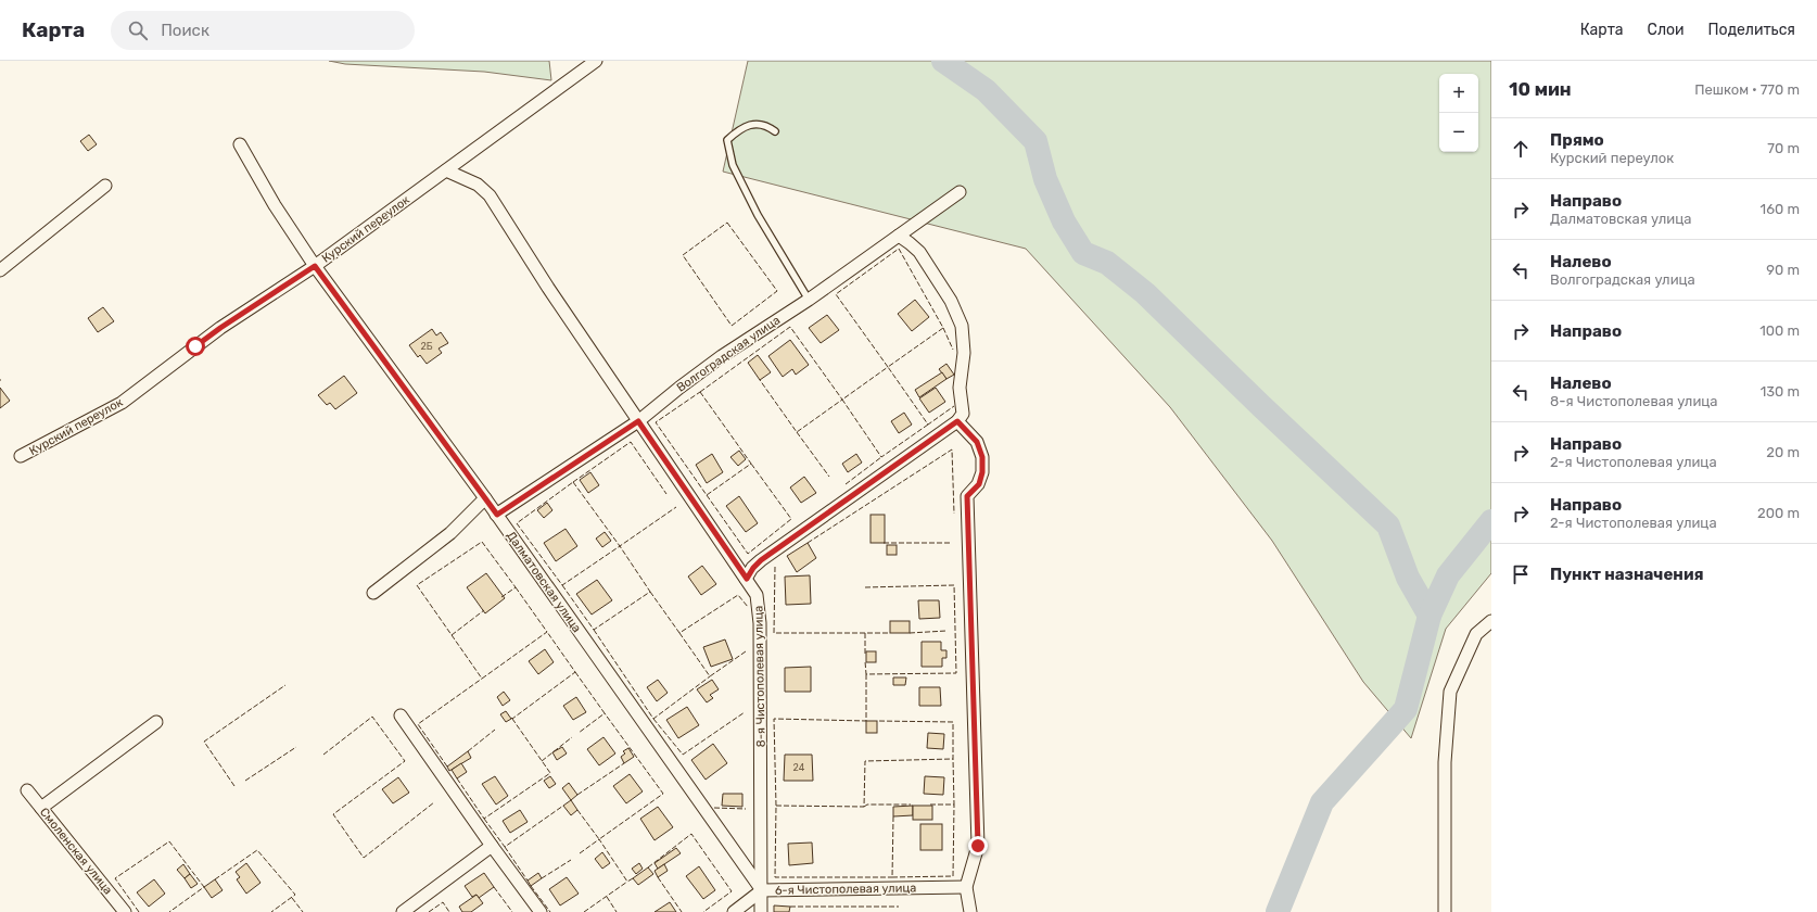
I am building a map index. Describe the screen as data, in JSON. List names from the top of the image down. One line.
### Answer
{"streets":{"street":["Курский переулок","Волгоградская улица","Далматовская улица","8-я Чистополевая улица","Смоленская улица","6-я Чистополевая улица"]},"crossings":[["Курский переулок","Далматовская улица"],["Курский переулок","8-я Чистополевая улица"],["Волгоградская улица","Далматовская улица"],["Волгоградская улица","8-я Чистополевая улица"],["Далматовская улица","8-я Чистополевая улица"],["Далматовская улица","6-я Чистополевая улица"],["8-я Чистополевая улица","6-я Чистополевая улица"]],"house_numbers":["2Б","24"],"page":{"header":"Карта","search":"Поиск","nav":["Карта","Слои","Поделиться"],"heading":["10 мин","Пешком · 770 m"],"map_buttons":["+","−"],"list":[["Прямо","Курский переулок","70 m"],["Направо","Далматовская улица","160 m"],["Налево","Волгоградская улица","90 m"],["Направо","100 m"],["Налево","8-я Чистополевая улица","130 m"],["Направо","2-я Чистополевая улица","20 m"],["Направо","2-я Чистополевая улица","200 m"],"Пункт назначения"]}}
